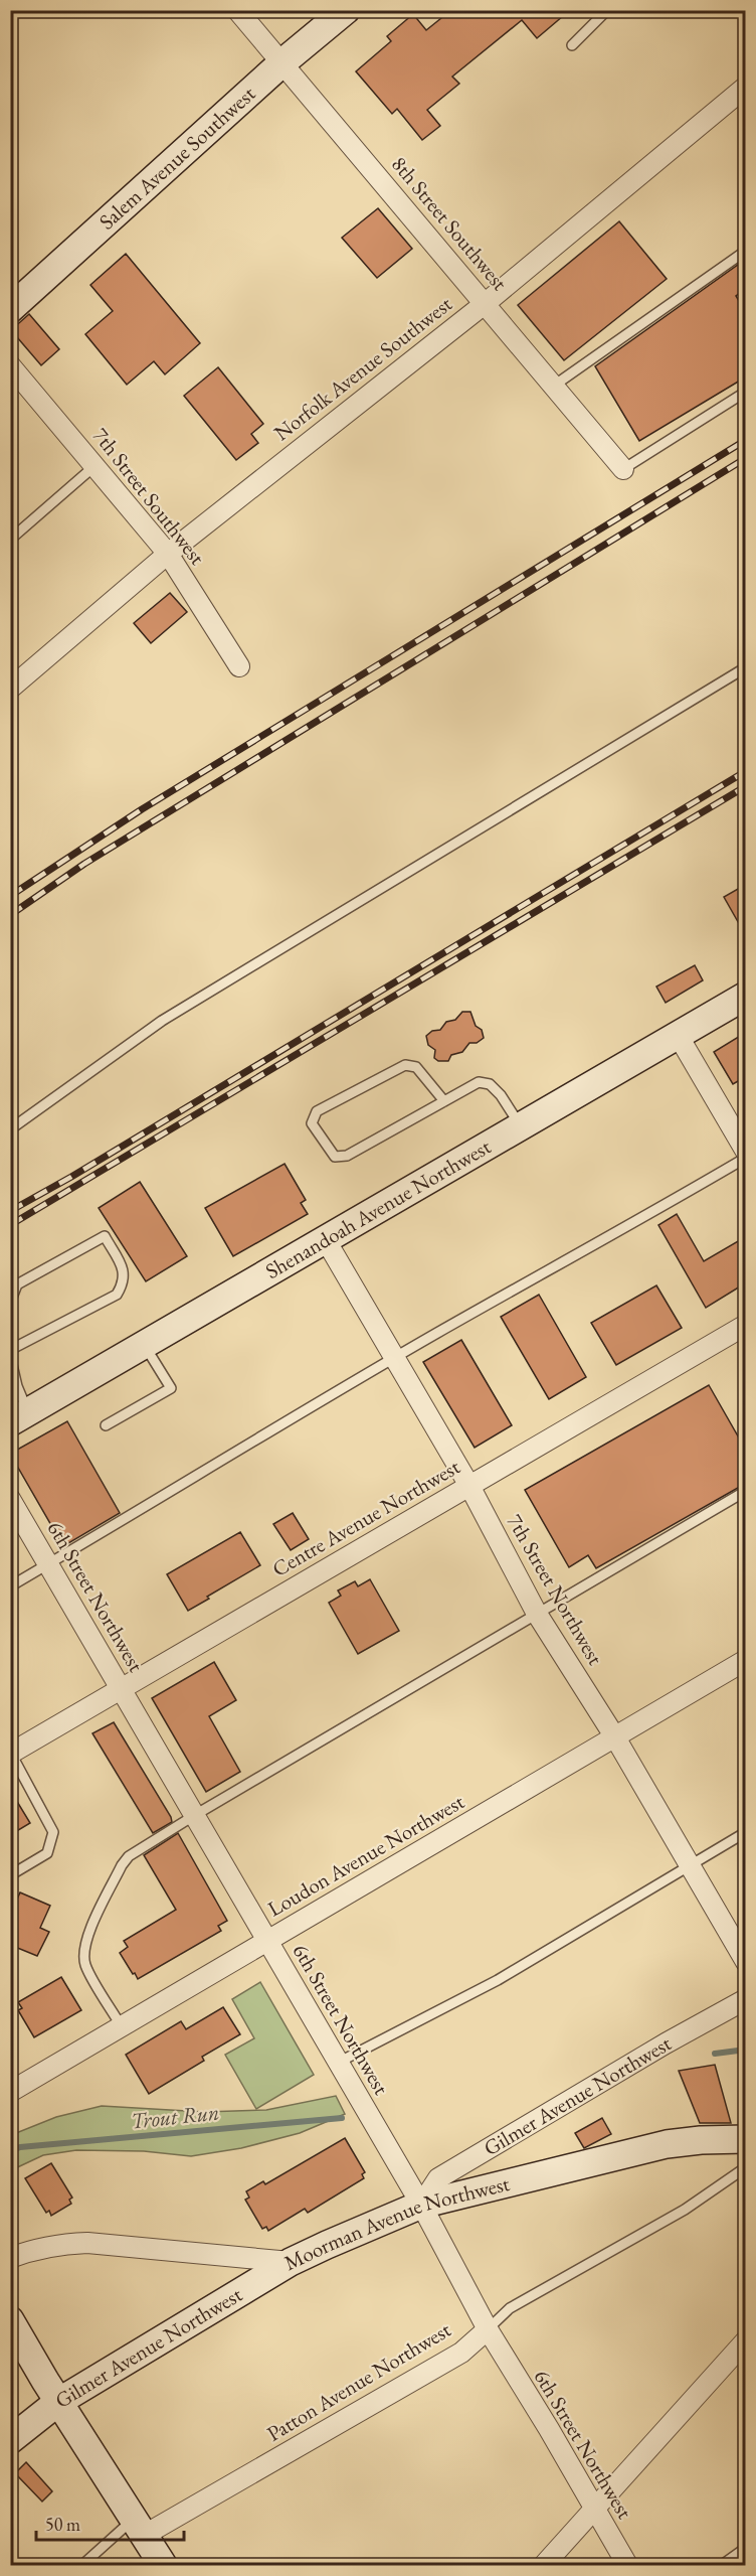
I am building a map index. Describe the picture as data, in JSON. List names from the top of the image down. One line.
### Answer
{"streets":{"street":["Salem Avenue Southwest","8th Street Southwest","Norfolk Avenue Southwest","7th Street Southwest","Shenandoah Avenue Northwest","Centre Avenue Northwest","7th Street Northwest","6th Street Northwest","Loudon Avenue Northwest","Gilmer Avenue Northwest","Moorman Avenue Northwest","Patton Avenue Northwest"]},"crossings":[["Salem Avenue Southwest","8th Street Southwest"],["8th Street Southwest","Norfolk Avenue Southwest"],["Norfolk Avenue Southwest","7th Street Southwest"],["Shenandoah Avenue Northwest","7th Street Northwest"],["Centre Avenue Northwest","7th Street Northwest"],["Centre Avenue Northwest","6th Street Northwest"],["7th Street Northwest","Loudon Avenue Northwest"],["6th Street Northwest","Loudon Avenue Northwest"],["6th Street Northwest","Gilmer Avenue Northwest"],["6th Street Northwest","Moorman Avenue Northwest"],["6th Street Northwest","Patton Avenue Northwest"],["Gilmer Avenue Northwest","Moorman Avenue Northwest"]],"water":["Trout Run"],"scale_bar":"50 m"}
